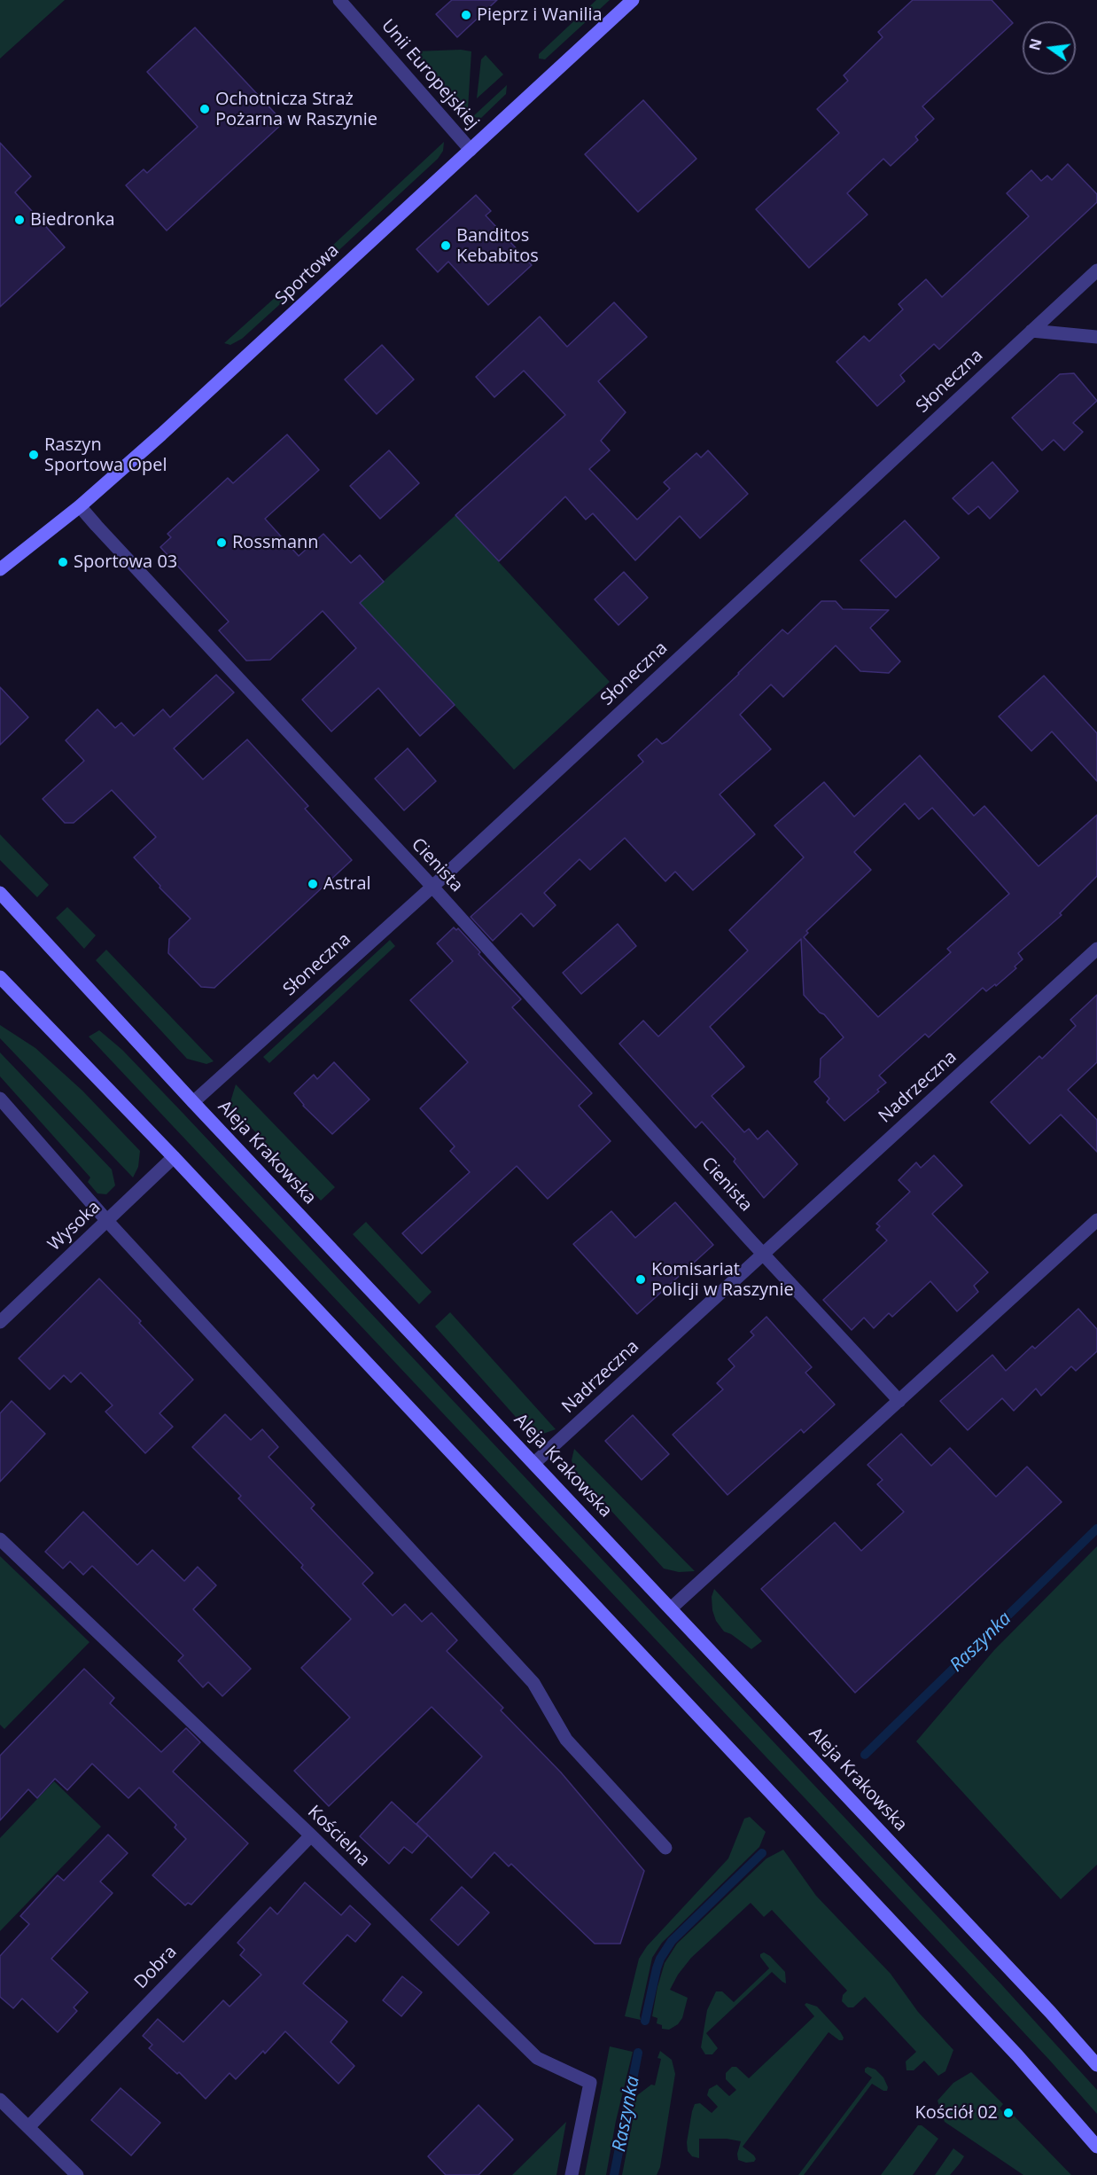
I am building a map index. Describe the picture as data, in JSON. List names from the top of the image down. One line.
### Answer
{"streets":{"main road":["Sportowa","Aleja Krakowska"],"street":["Unii Europejskiej","Słoneczna","Cienista","Nadrzeczna","Wysoka","Kościelna","Dobra"]},"crossings":[["Unii Europejskiej","Sportowa"],["Sportowa","Cienista"],["Słoneczna","Cienista"],["Słoneczna","Aleja Krakowska"],["Cienista","Nadrzeczna"],["Nadrzeczna","Aleja Krakowska"],["Kościelna","Dobra"]],"water":["Raszynka"],"places":["Pieprz i Wanilia","Ochotnicza Straż Pożarna w Raszynie","Biedronka","Banditos Kebabitos","Raszyn Sportowa Opel","Rossmann","Sportowa 03","Astral","Komisariat Policji w Raszynie","Kościół 02"],"north":"left"}
